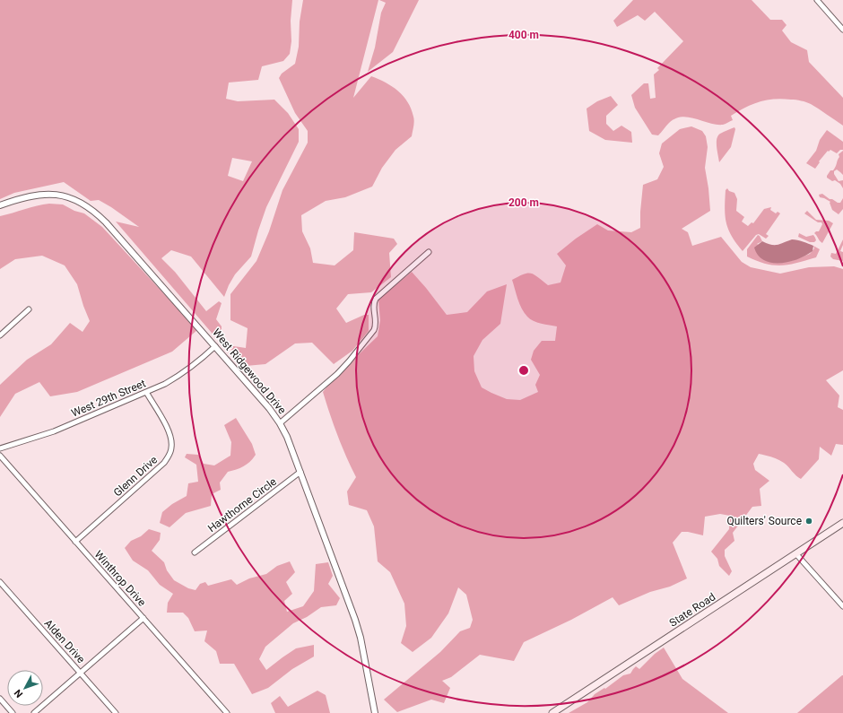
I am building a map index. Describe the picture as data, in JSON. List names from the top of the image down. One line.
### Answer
{"streets":{"main road":["State Road"],"street":["West Ridgewood Drive","West 29th Street","Glenn Drive","Hawthorne Circle","Winthrop Drive","Alden Drive"]},"crossings":[["West Ridgewood Drive","West 29th Street"],["West Ridgewood Drive","Hawthorne Circle"],["West 29th Street","Glenn Drive"],["Glenn Drive","Winthrop Drive"]],"places":["Quilters' Source"],"north":"bottom left","rings":["400 m","200 m"]}
